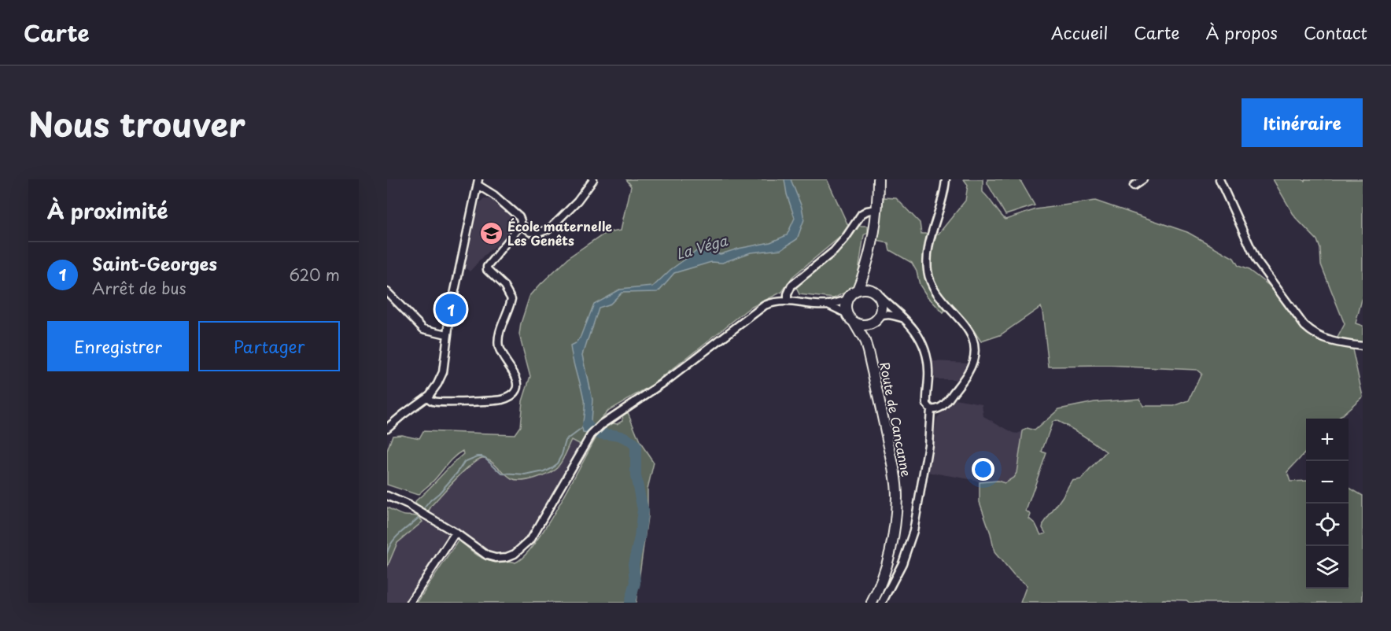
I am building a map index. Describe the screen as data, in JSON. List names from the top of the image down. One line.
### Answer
{"streets":{"main road":["Route de Cancanne"]},"water":["La Véga"],"places":{"school or university":["École maternelle Les Genêts"]},"page":{"header":"Carte","nav":["Accueil","Carte","À propos","Contact"],"title":"Nous trouver","buttons":["Itinéraire",["Enregistrer","Partager"]],"heading":"À proximité","list":[{"mark":"1","name":"Saint-Georges","note":"Arrêt de bus","value":"620 m"}],"pins":"1","map_buttons":["+","−"]}}
